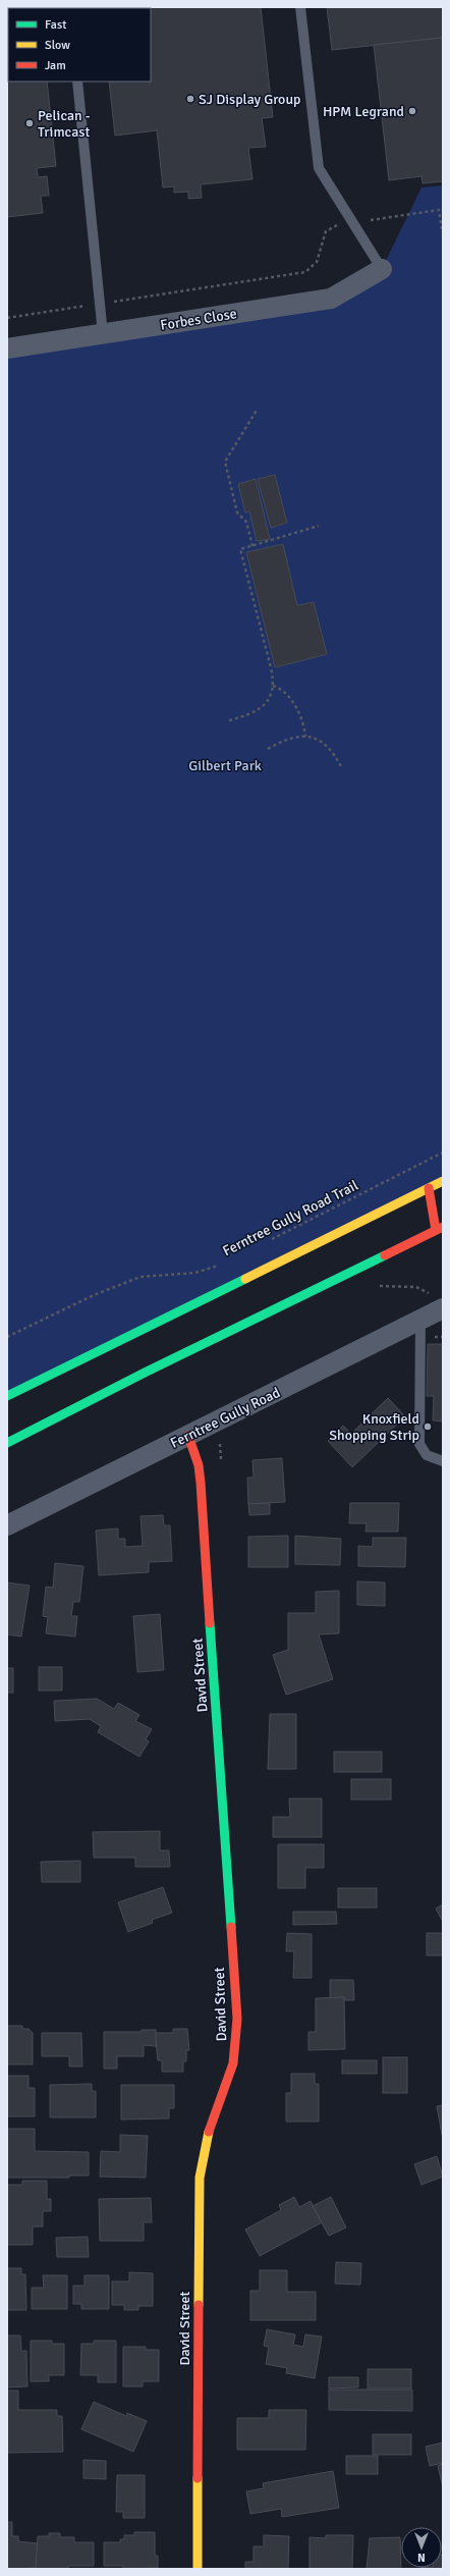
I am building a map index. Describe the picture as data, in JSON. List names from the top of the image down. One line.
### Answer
{"streets":{"street":["Forbes Close","Ferntree Gully Road","David Street"],"path":["Ferntree Gully Road Trail"]},"crossings":[["Ferntree Gully Road","David Street"]],"parks":["Gilbert Park"],"places":["SJ Display Group","HPM Legrand","Pelican - Trimcast","Knoxfield Shopping Strip"],"legend":["Fast","Slow","Jam"],"north":"bottom"}
